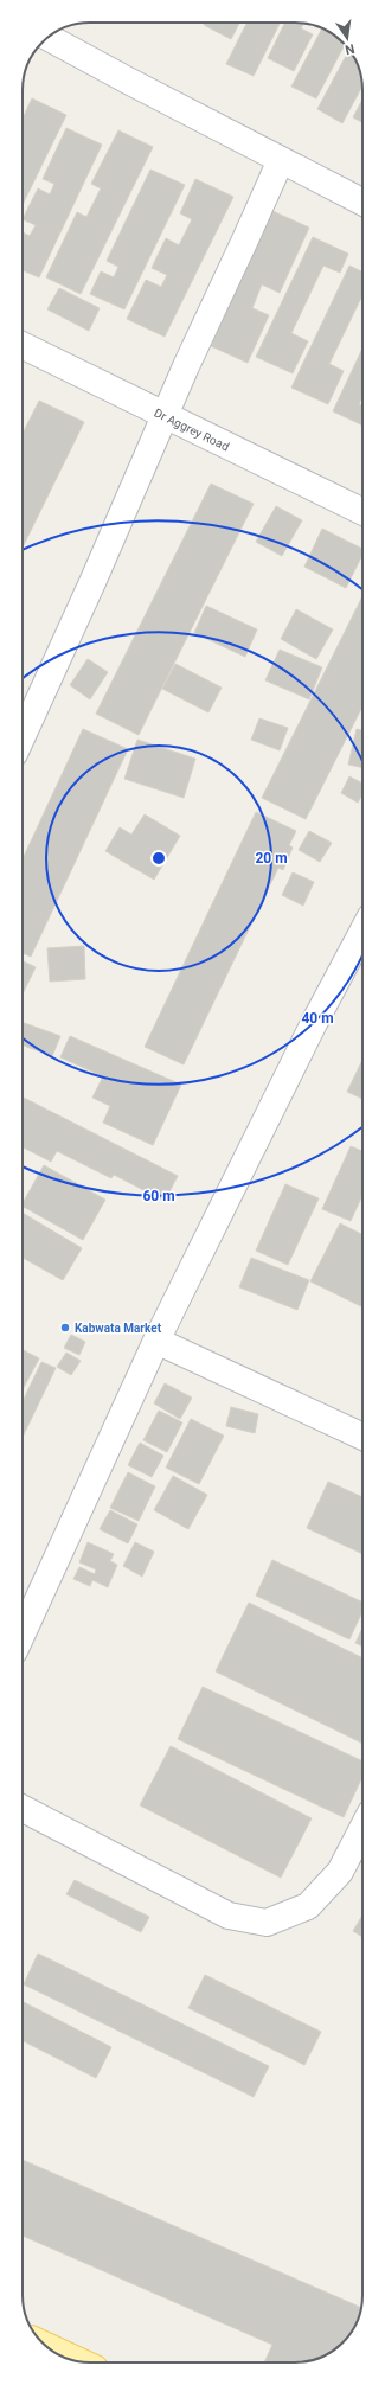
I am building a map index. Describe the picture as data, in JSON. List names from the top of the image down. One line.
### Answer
{"streets":{"street":["Dr Aggrey Road"]},"places":["Kabwata Market"],"north":"bottom","rings":["20 m","40 m","60 m"]}
